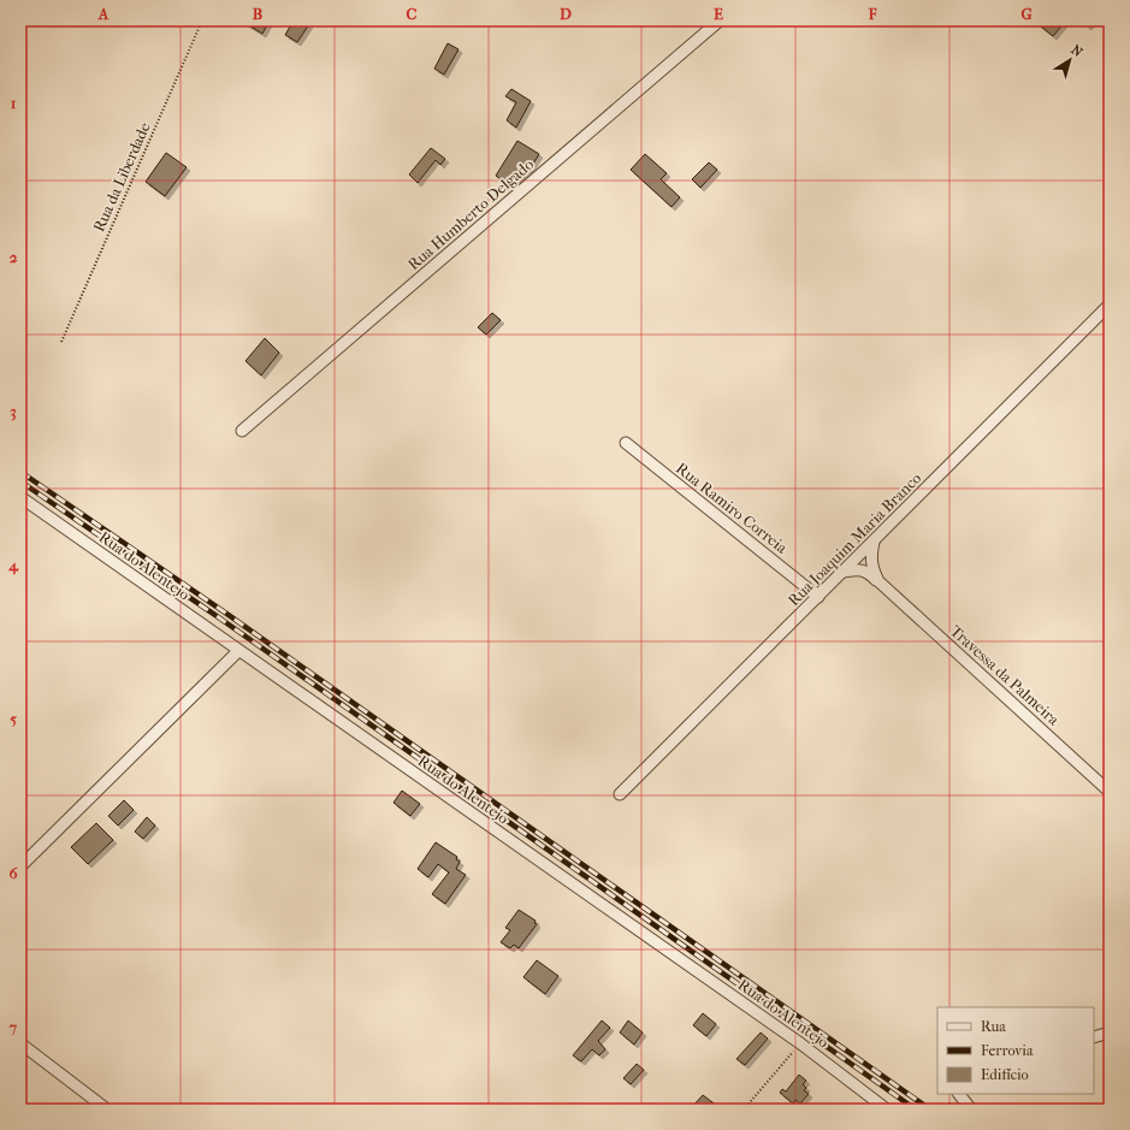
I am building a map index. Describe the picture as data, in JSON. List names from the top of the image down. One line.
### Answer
{"streets":{"street":["Rua Humberto Delgado","Rua Ramiro Correia","Rua Joaquim Maria Branco","Rua do Alentejo","Travessa da Palmeira"],"path":["Rua da Liberdade"]},"crossings":[["Rua Ramiro Correia","Rua Joaquim Maria Branco"],["Rua Joaquim Maria Branco","Travessa da Palmeira"]],"legend":["Rua","Ferrovia","Edifício"],"north":"top right","grid":{"columns":["A","B","C","D","E","F","G"],"rows":["1","2","3","4","5","6","7"]}}
